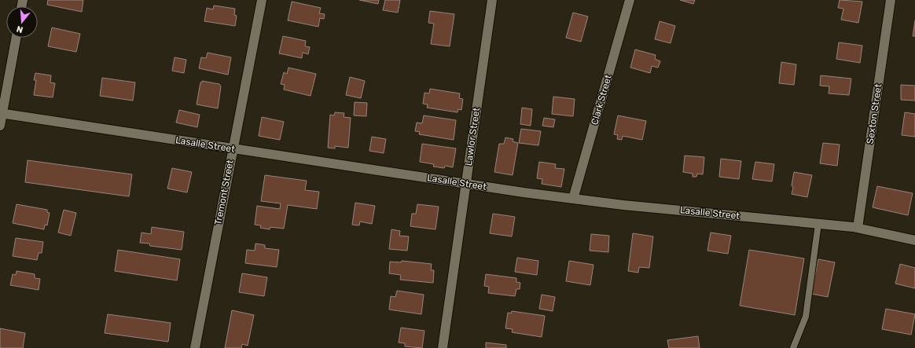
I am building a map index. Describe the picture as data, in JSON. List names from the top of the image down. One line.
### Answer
{"streets":{"street":["Clark Street","Sexton Street","Lawlor Street","Lasalle Street","Tremont Street"]},"crossings":[["Clark Street","Lasalle Street"],["Sexton Street","Lasalle Street"],["Lawlor Street","Lasalle Street"],["Lasalle Street","Tremont Street"]],"north":"bottom"}
